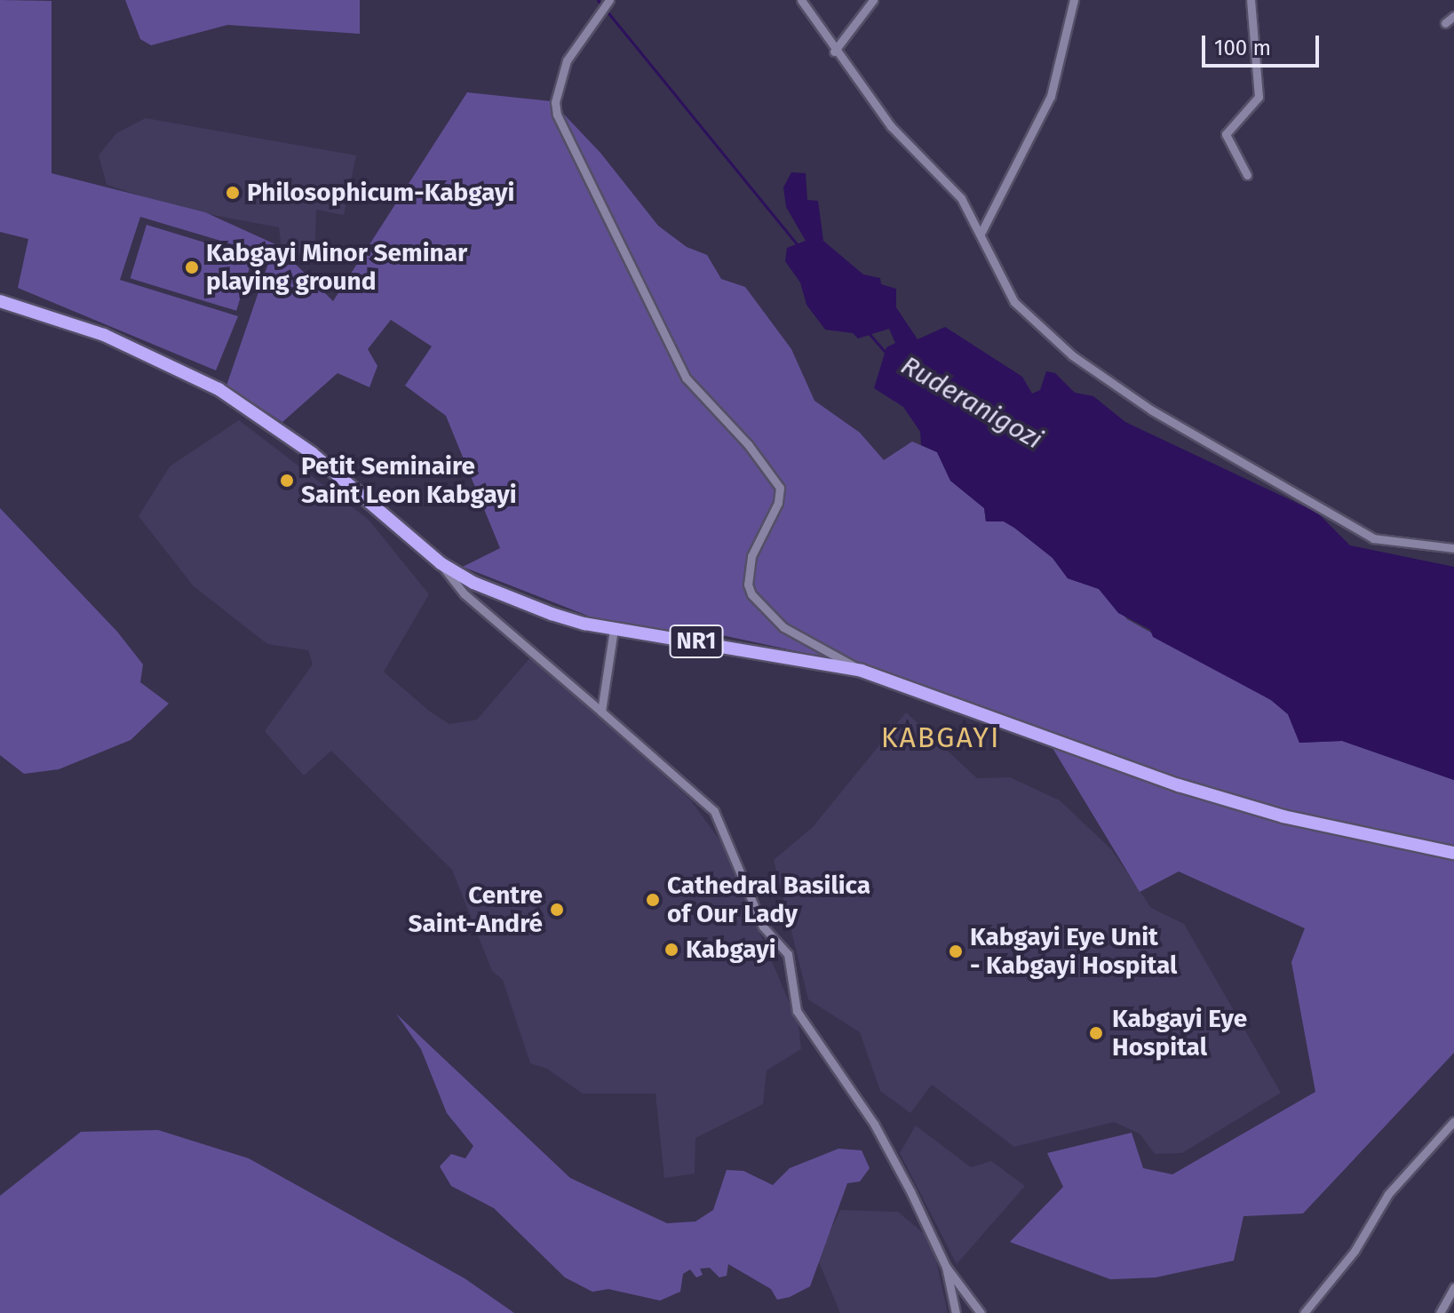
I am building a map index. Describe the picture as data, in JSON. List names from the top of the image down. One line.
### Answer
{"streets":{"highway":["NR1"]},"districts":["KABGAYI"],"water":["Ruderanigozi"],"places":["Philosophicum-Kabgayi","Kabgayi Minor Seminar playing ground","Petit Seminaire Saint Leon Kabgayi","Cathedral Basilica of Our Lady","Centre Saint-André","Kabgayi","Kabgayi Eye Unit - Kabgayi Hospital","Kabgayi Eye Hospital"],"scale_bar":"100 m"}
